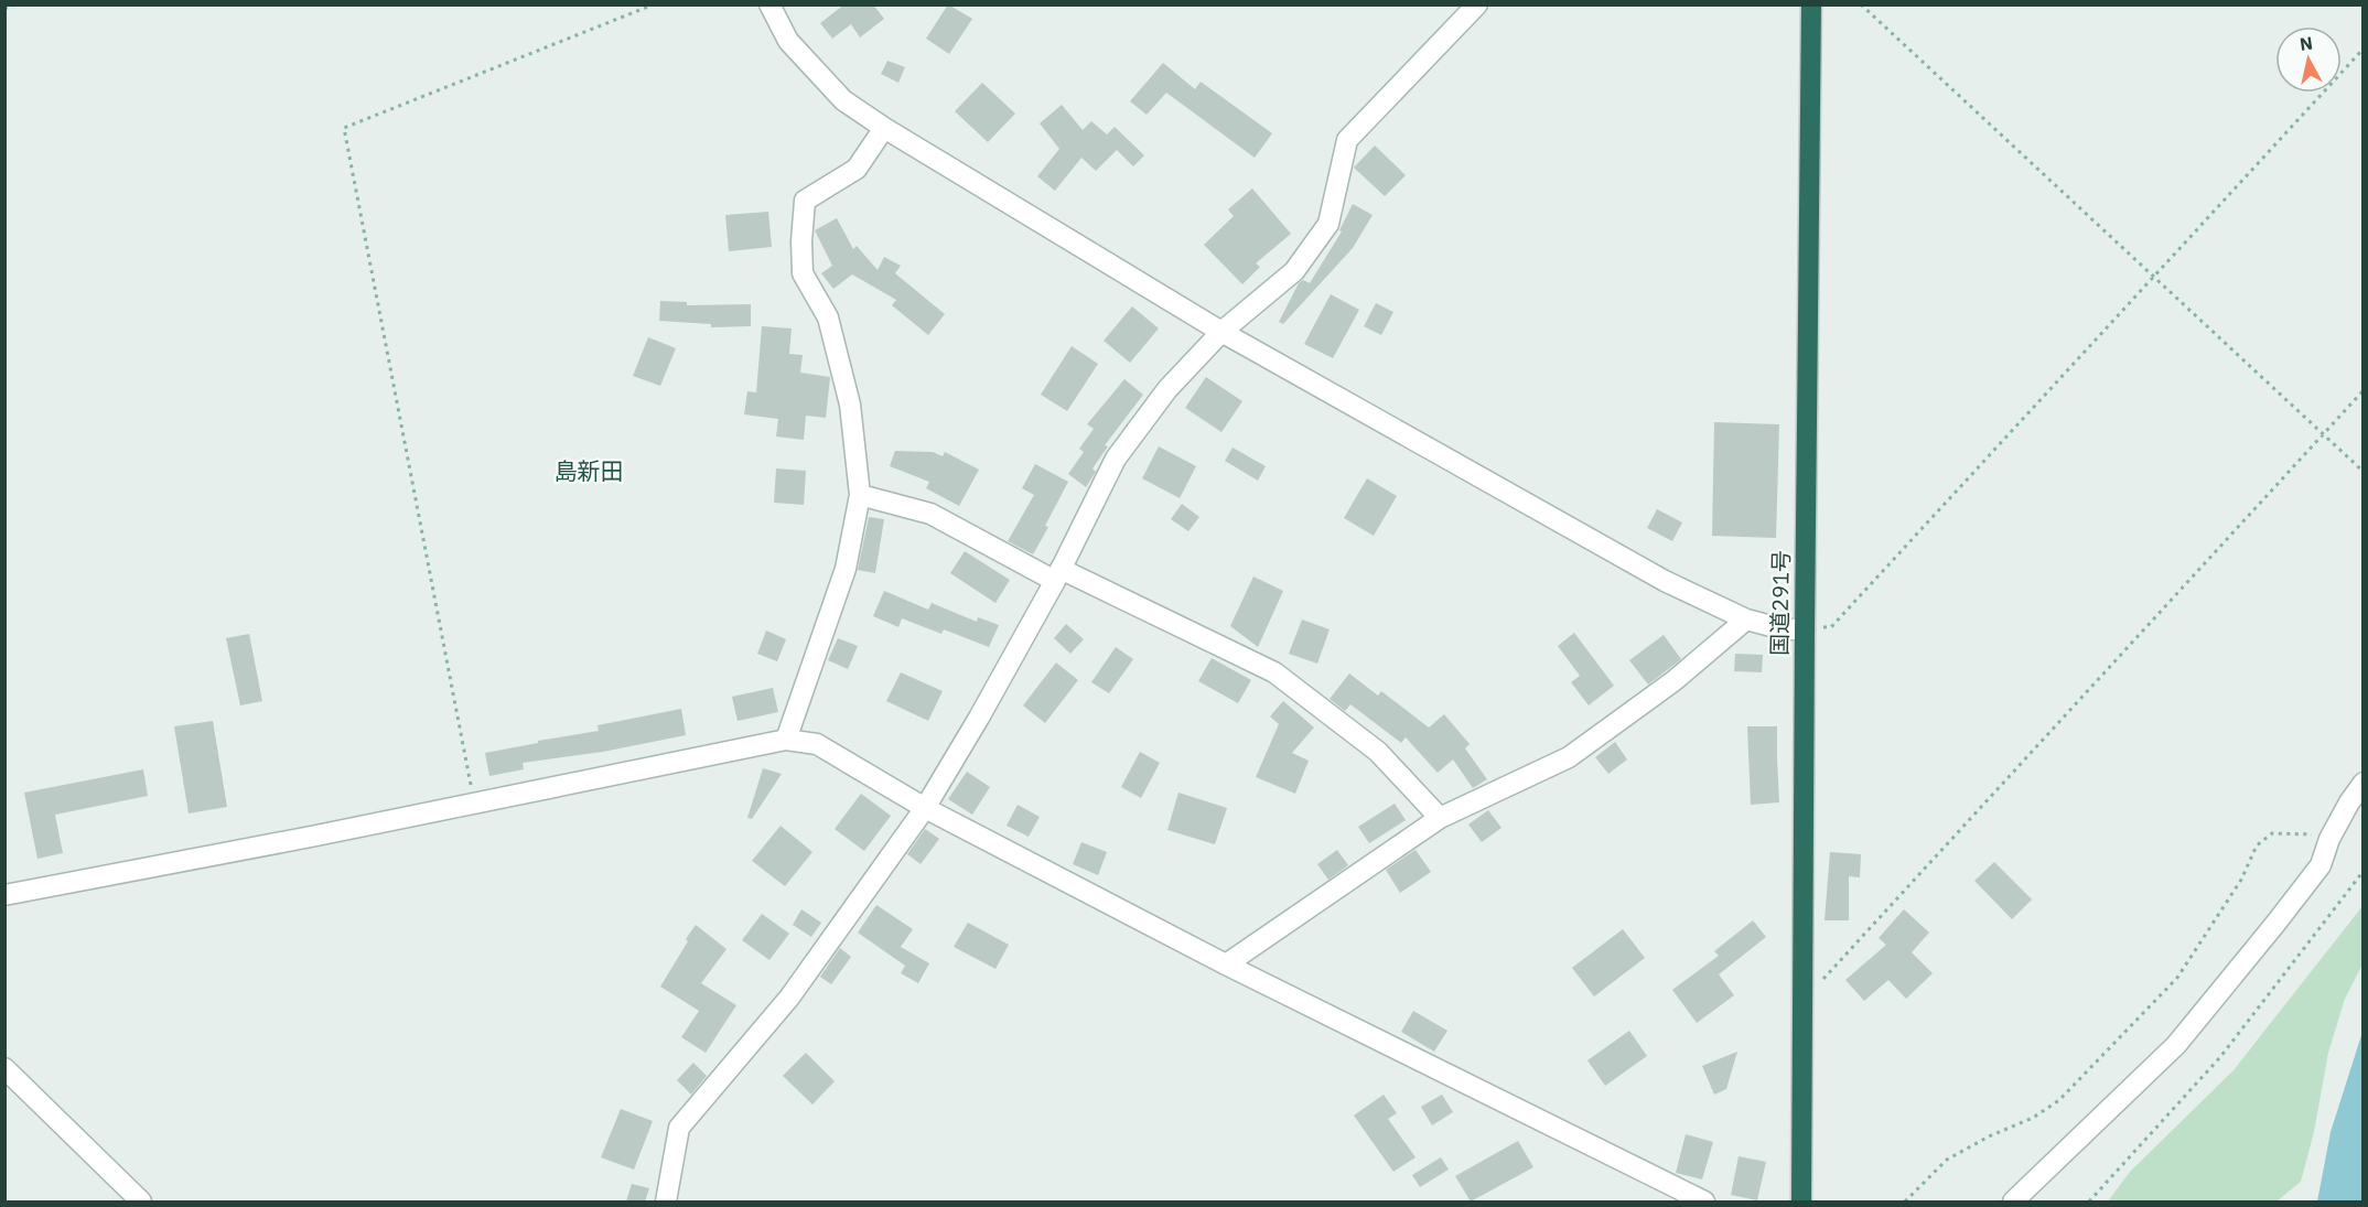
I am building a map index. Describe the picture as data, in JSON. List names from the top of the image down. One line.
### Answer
{"streets":{"highway":["国道291号"]},"districts":["島新田"],"north":"top"}
